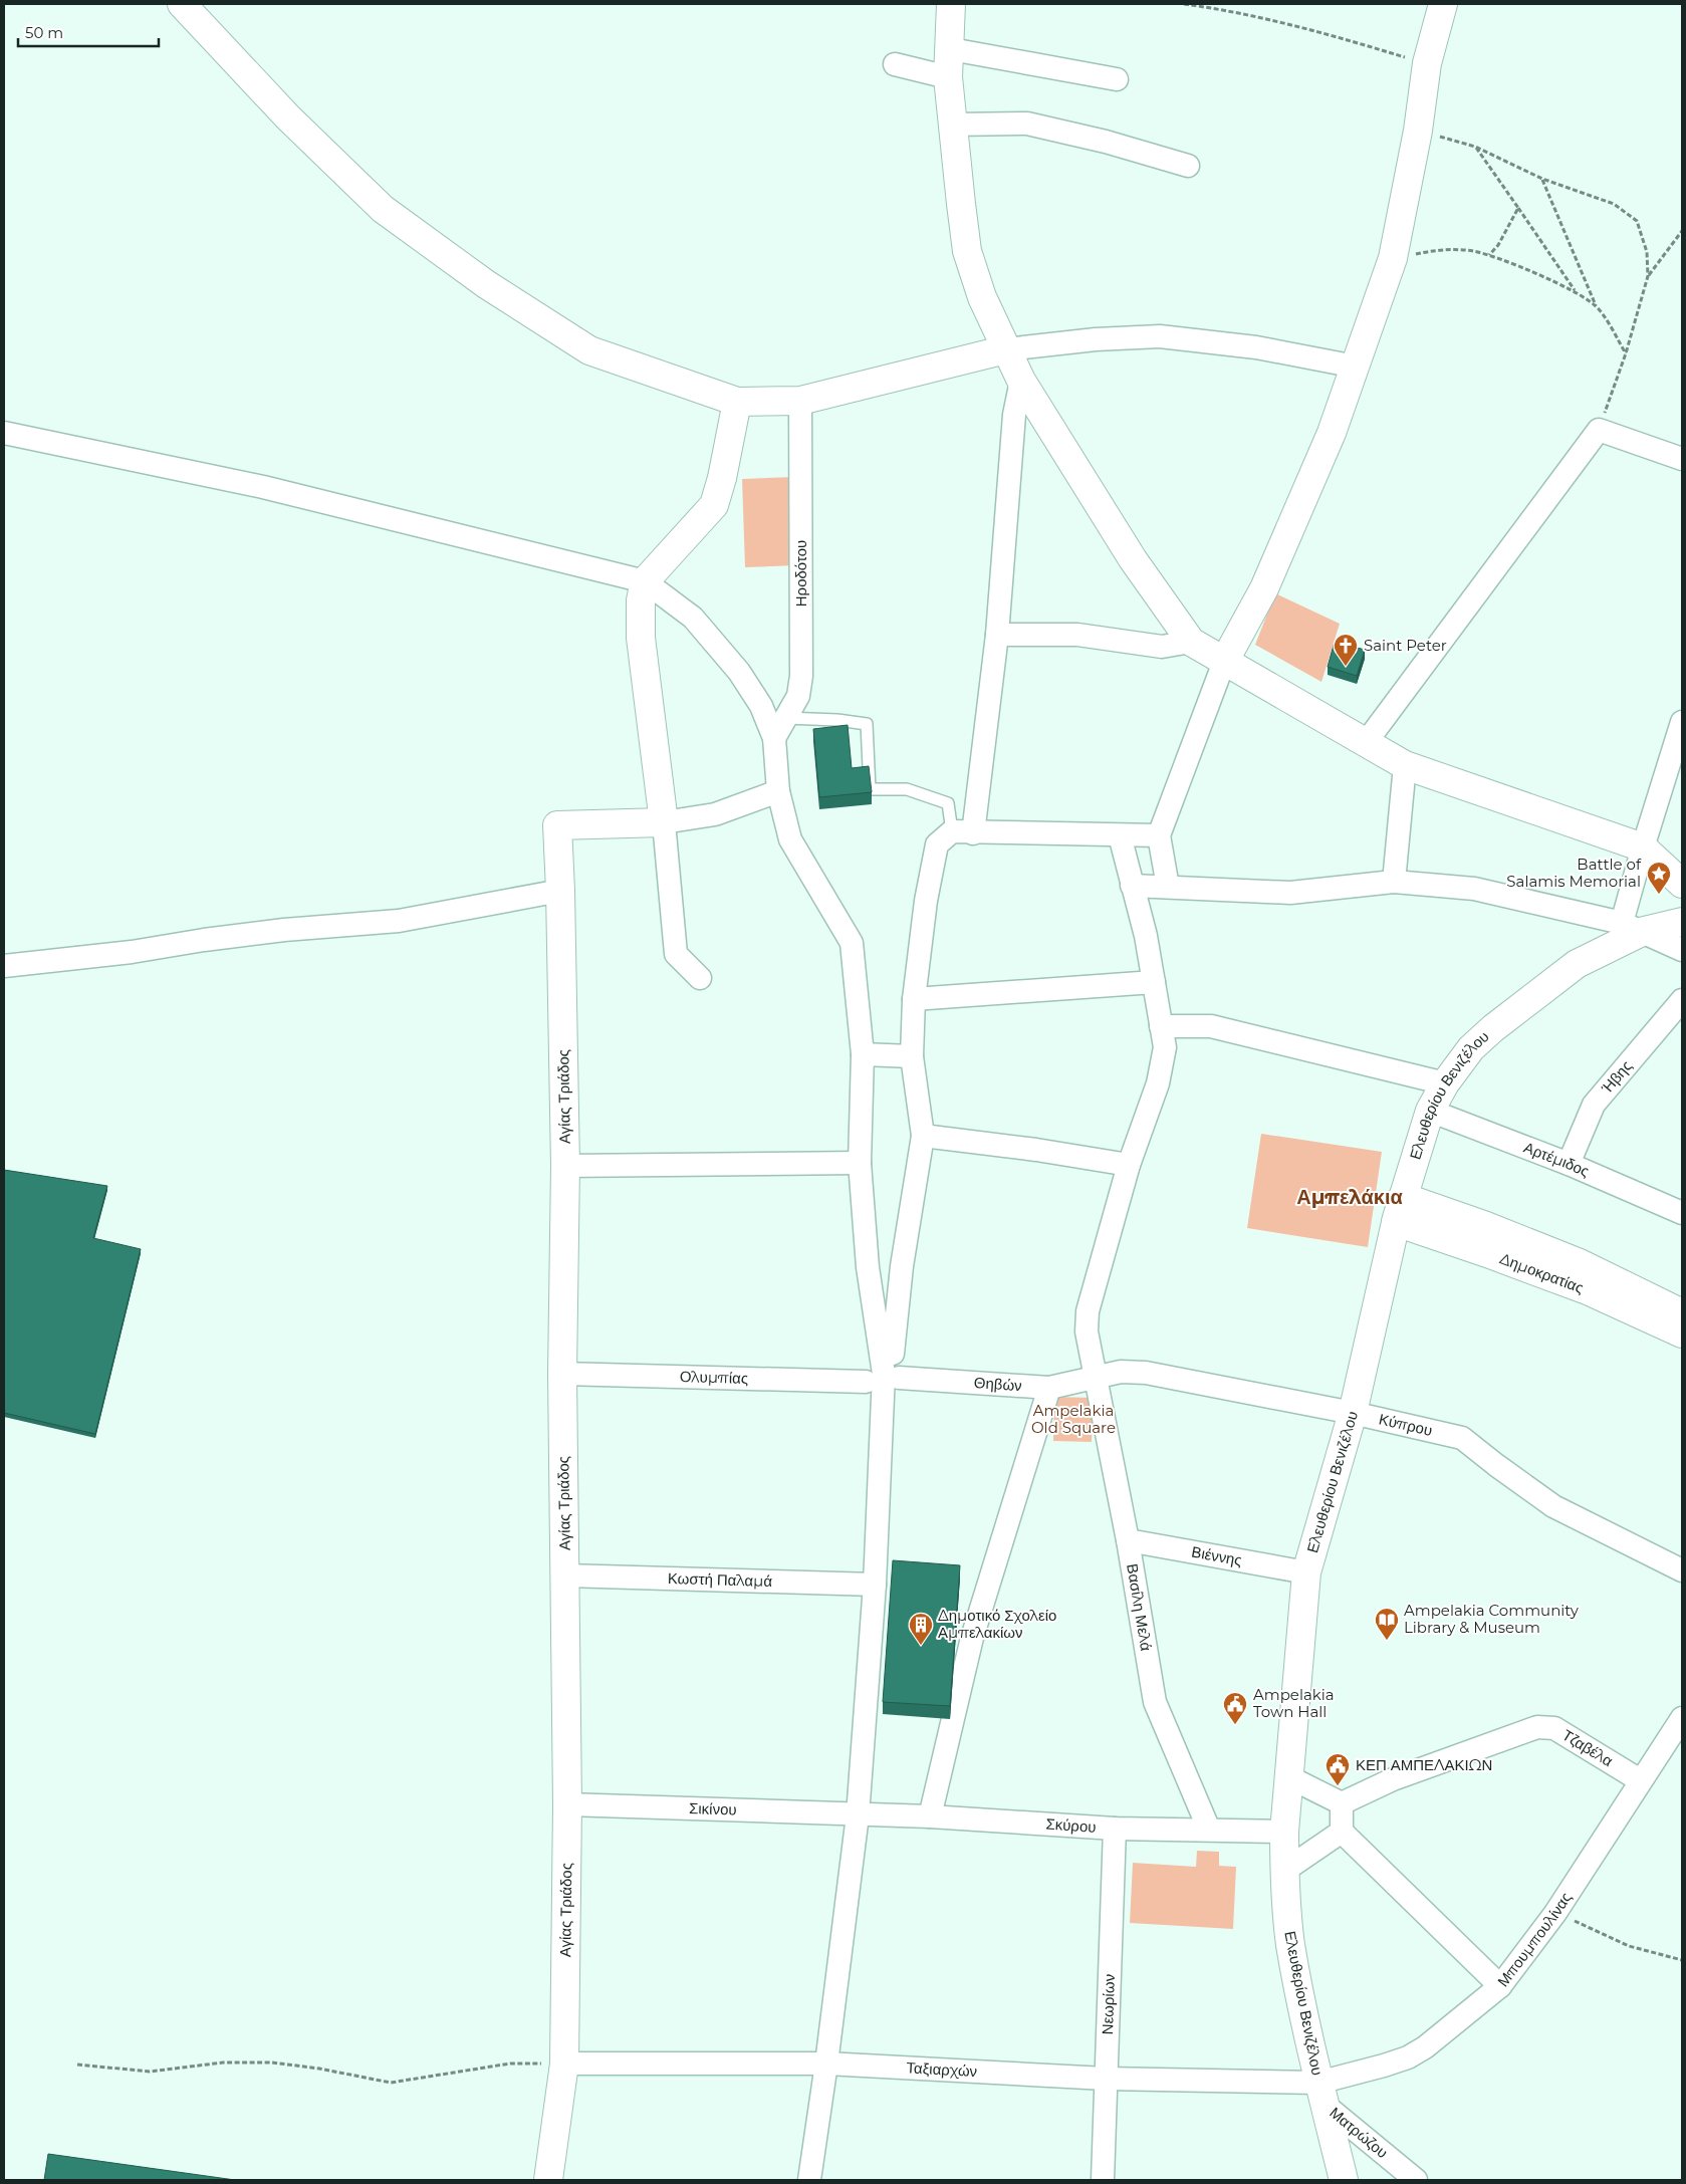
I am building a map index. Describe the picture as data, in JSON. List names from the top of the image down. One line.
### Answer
{"streets":{"street":["Ηροδότου","Ήβης","Αγίας Τριάδος","Ελευθερίου Βενιζέλου","Αρτέμιδος","Δημοκρατίας","Ολυμπίας","Θηβών","Κύπρου","Βιέννης","Κωστή Παλαμά","Βασίλη Μελά","Τζαβέλα","Σικίνου","Σκύρου","Μπουμπουλίνας","Νεωρίων","Ταξιαρχών","Ματρώζου"]},"crossings":[["Ήβης","Αρτέμιδος"],["Αγίας Τριάδος","Ολυμπίας"],["Αγίας Τριάδος","Κωστή Παλαμά"],["Αγίας Τριάδος","Σικίνου"],["Αγίας Τριάδος","Ταξιαρχών"],["Ελευθερίου Βενιζέλου","Αρτέμιδος"],["Ελευθερίου Βενιζέλου","Δημοκρατίας"],["Ελευθερίου Βενιζέλου","Κύπρου"],["Ελευθερίου Βενιζέλου","Βιέννης"],["Ελευθερίου Βενιζέλου","Σκύρου"],["Ελευθερίου Βενιζέλου","Μπουμπουλίνας"],["Ελευθερίου Βενιζέλου","Ταξιαρχών"],["Ελευθερίου Βενιζέλου","Ματρώζου"],["Θηβών","Κύπρου"],["Θηβών","Βασίλη Μελά"],["Κύπρου","Βασίλη Μελά"],["Βιέννης","Βασίλη Μελά"],["Βασίλη Μελά","Σκύρου"],["Τζαβέλα","Μπουμπουλίνας"],["Σικίνου","Σκύρου"],["Σκύρου","Νεωρίων"],["Μπουμπουλίνας","Ταξιαρχών"],["Μπουμπουλίνας","Ματρώζου"],["Νεωρίων","Ταξιαρχών"],["Ταξιαρχών","Ματρώζου"]],"districts":["Αμπελάκια"],"parks":["Ampelakia Old Square"],"places":{"church":["Saint Peter"],"place":["Battle of Salamis Memorial"],"library":["Ampelakia Community Library & Museum"],"building":["Δημοτικό Σχολείο Αμπελακίων"],"public building":["Ampelakia Town Hall","ΚΕΠ ΑΜΠΕΛΑΚΙΩΝ"]},"scale_bar":"50 m"}
